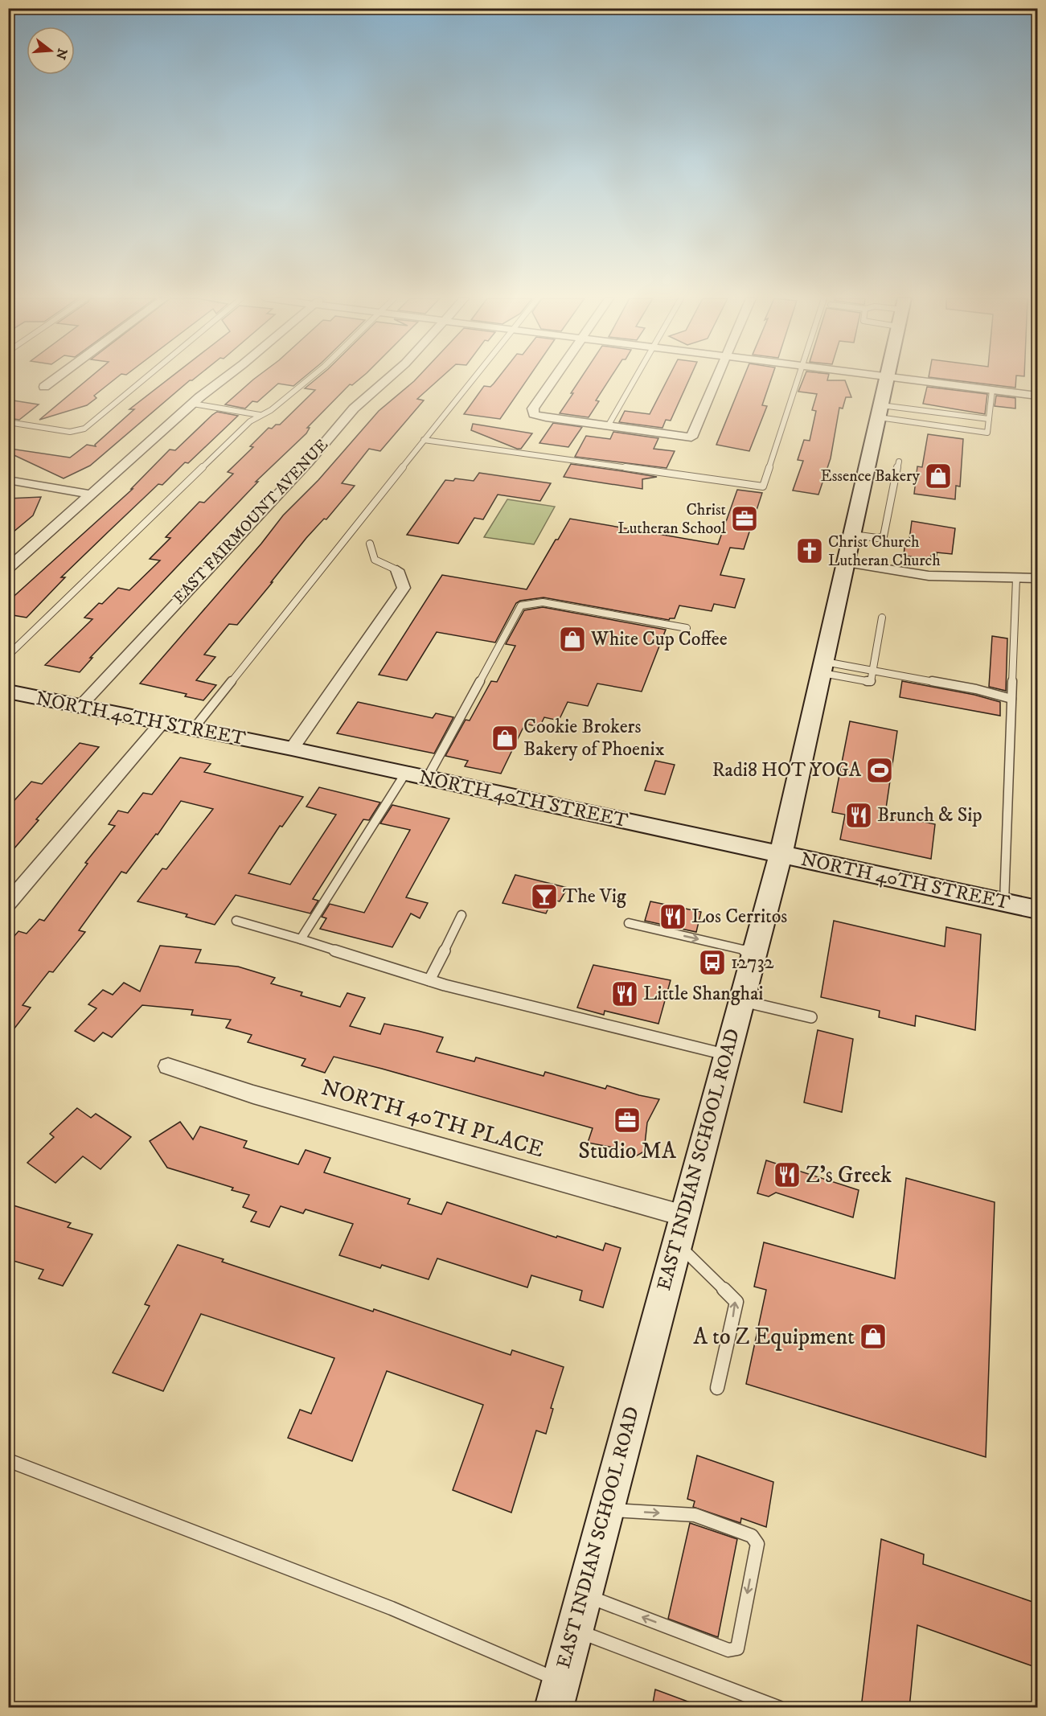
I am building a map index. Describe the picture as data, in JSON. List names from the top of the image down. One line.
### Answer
{"streets":{"main road":["NORTH 40TH STREET","EAST INDIAN SCHOOL ROAD"],"street":["EAST FAIRMOUNT AVENUE","NORTH 40TH PLACE"]},"crossings":[["EAST FAIRMOUNT AVENUE","NORTH 40TH STREET"],["NORTH 40TH STREET","EAST INDIAN SCHOOL ROAD"],["NORTH 40TH PLACE","EAST INDIAN SCHOOL ROAD"]],"places":{"shop":["Essence Bakery","White Cup Coffee","Cookie Brokers Bakery of Phoenix","A to Z Equipment"],"office":["Christ Lutheran School","Studio MA"],"church":["Christ Church Lutheran Church"],"sports":["Radi8 HOT YOGA"],"restaurant":["Brunch & Sip","Los Cerritos","Little Shanghai","Z's Greek"],"bar":["The Vig"],"bus stop":["12732"]},"north":"right"}
